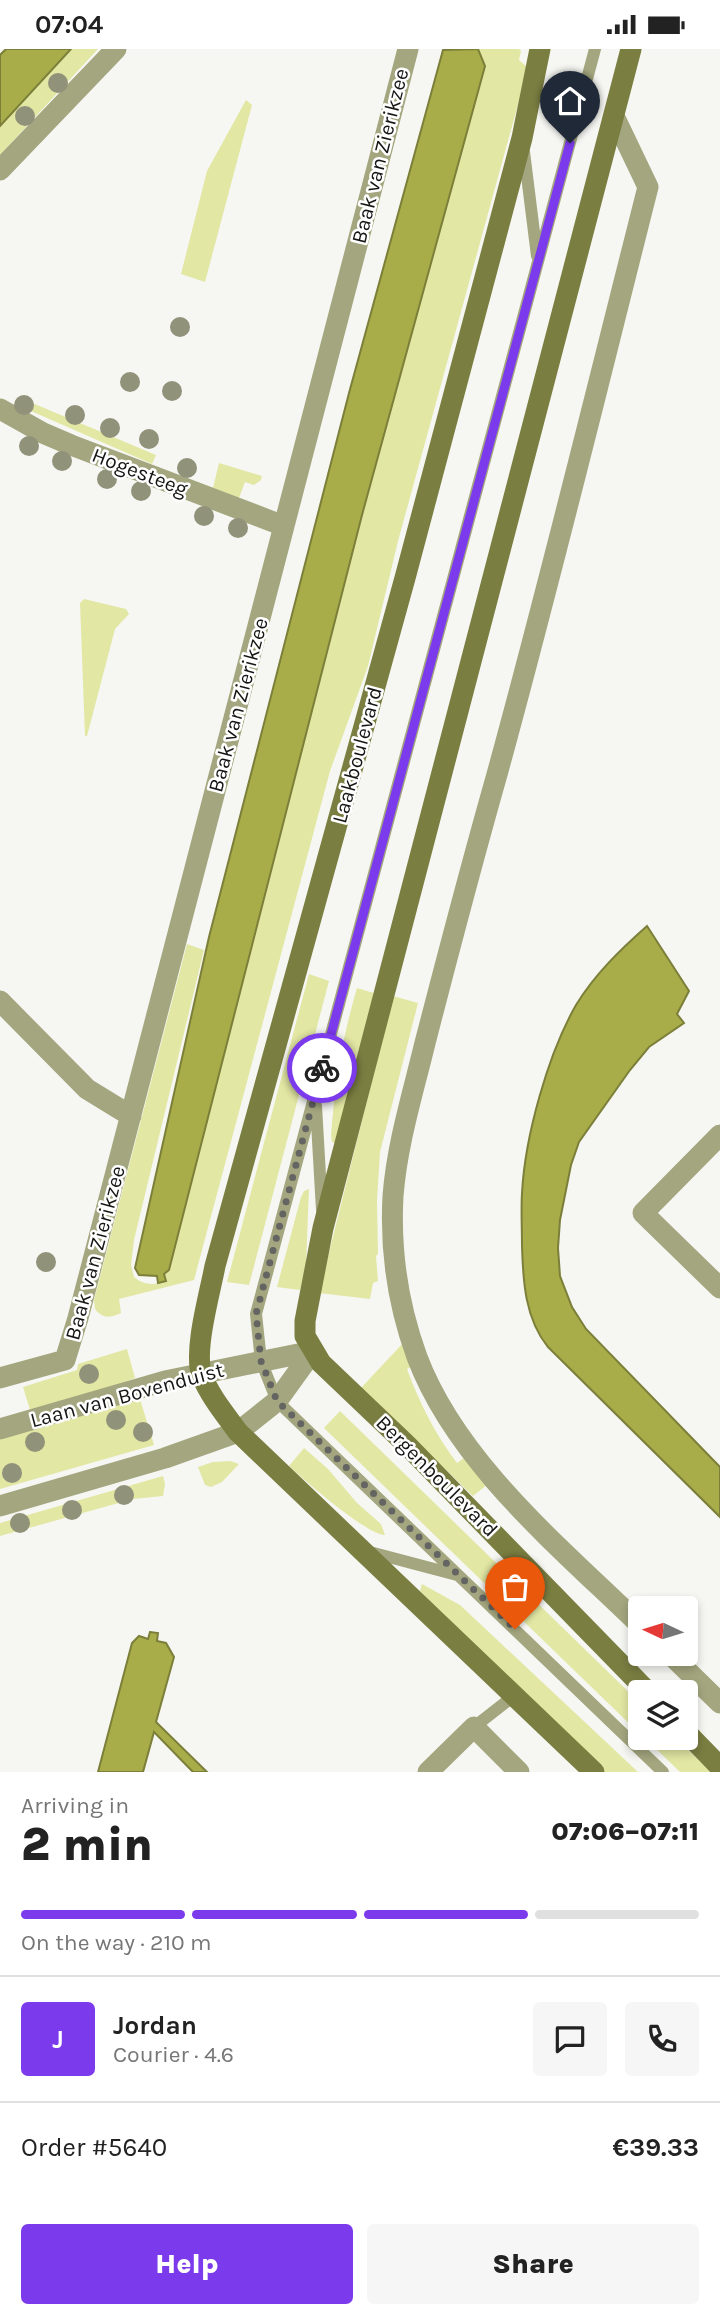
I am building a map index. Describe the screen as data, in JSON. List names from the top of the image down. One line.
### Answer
{"streets":{"main road":["Laakboulevard","Bergenboulevard"],"street":["Baak van Zierikzee","Hogesteeg","Laan van Bovenduist"]},"crossings":[["Baak van Zierikzee","Hogesteeg"],["Laakboulevard","Laan van Bovenduist"],["Laakboulevard","Bergenboulevard"],["Laan van Bovenduist","Bergenboulevard"]],"north":"left","page":{"status":"07:04","heading":["2 min","Arriving in","07:06–07:11"],"panel":["Jordan","Courier · 4.6","Order #5640","€39.33"],"bar":"On the way · 210 m","round":"J","buttons":["Help","Share"]}}
